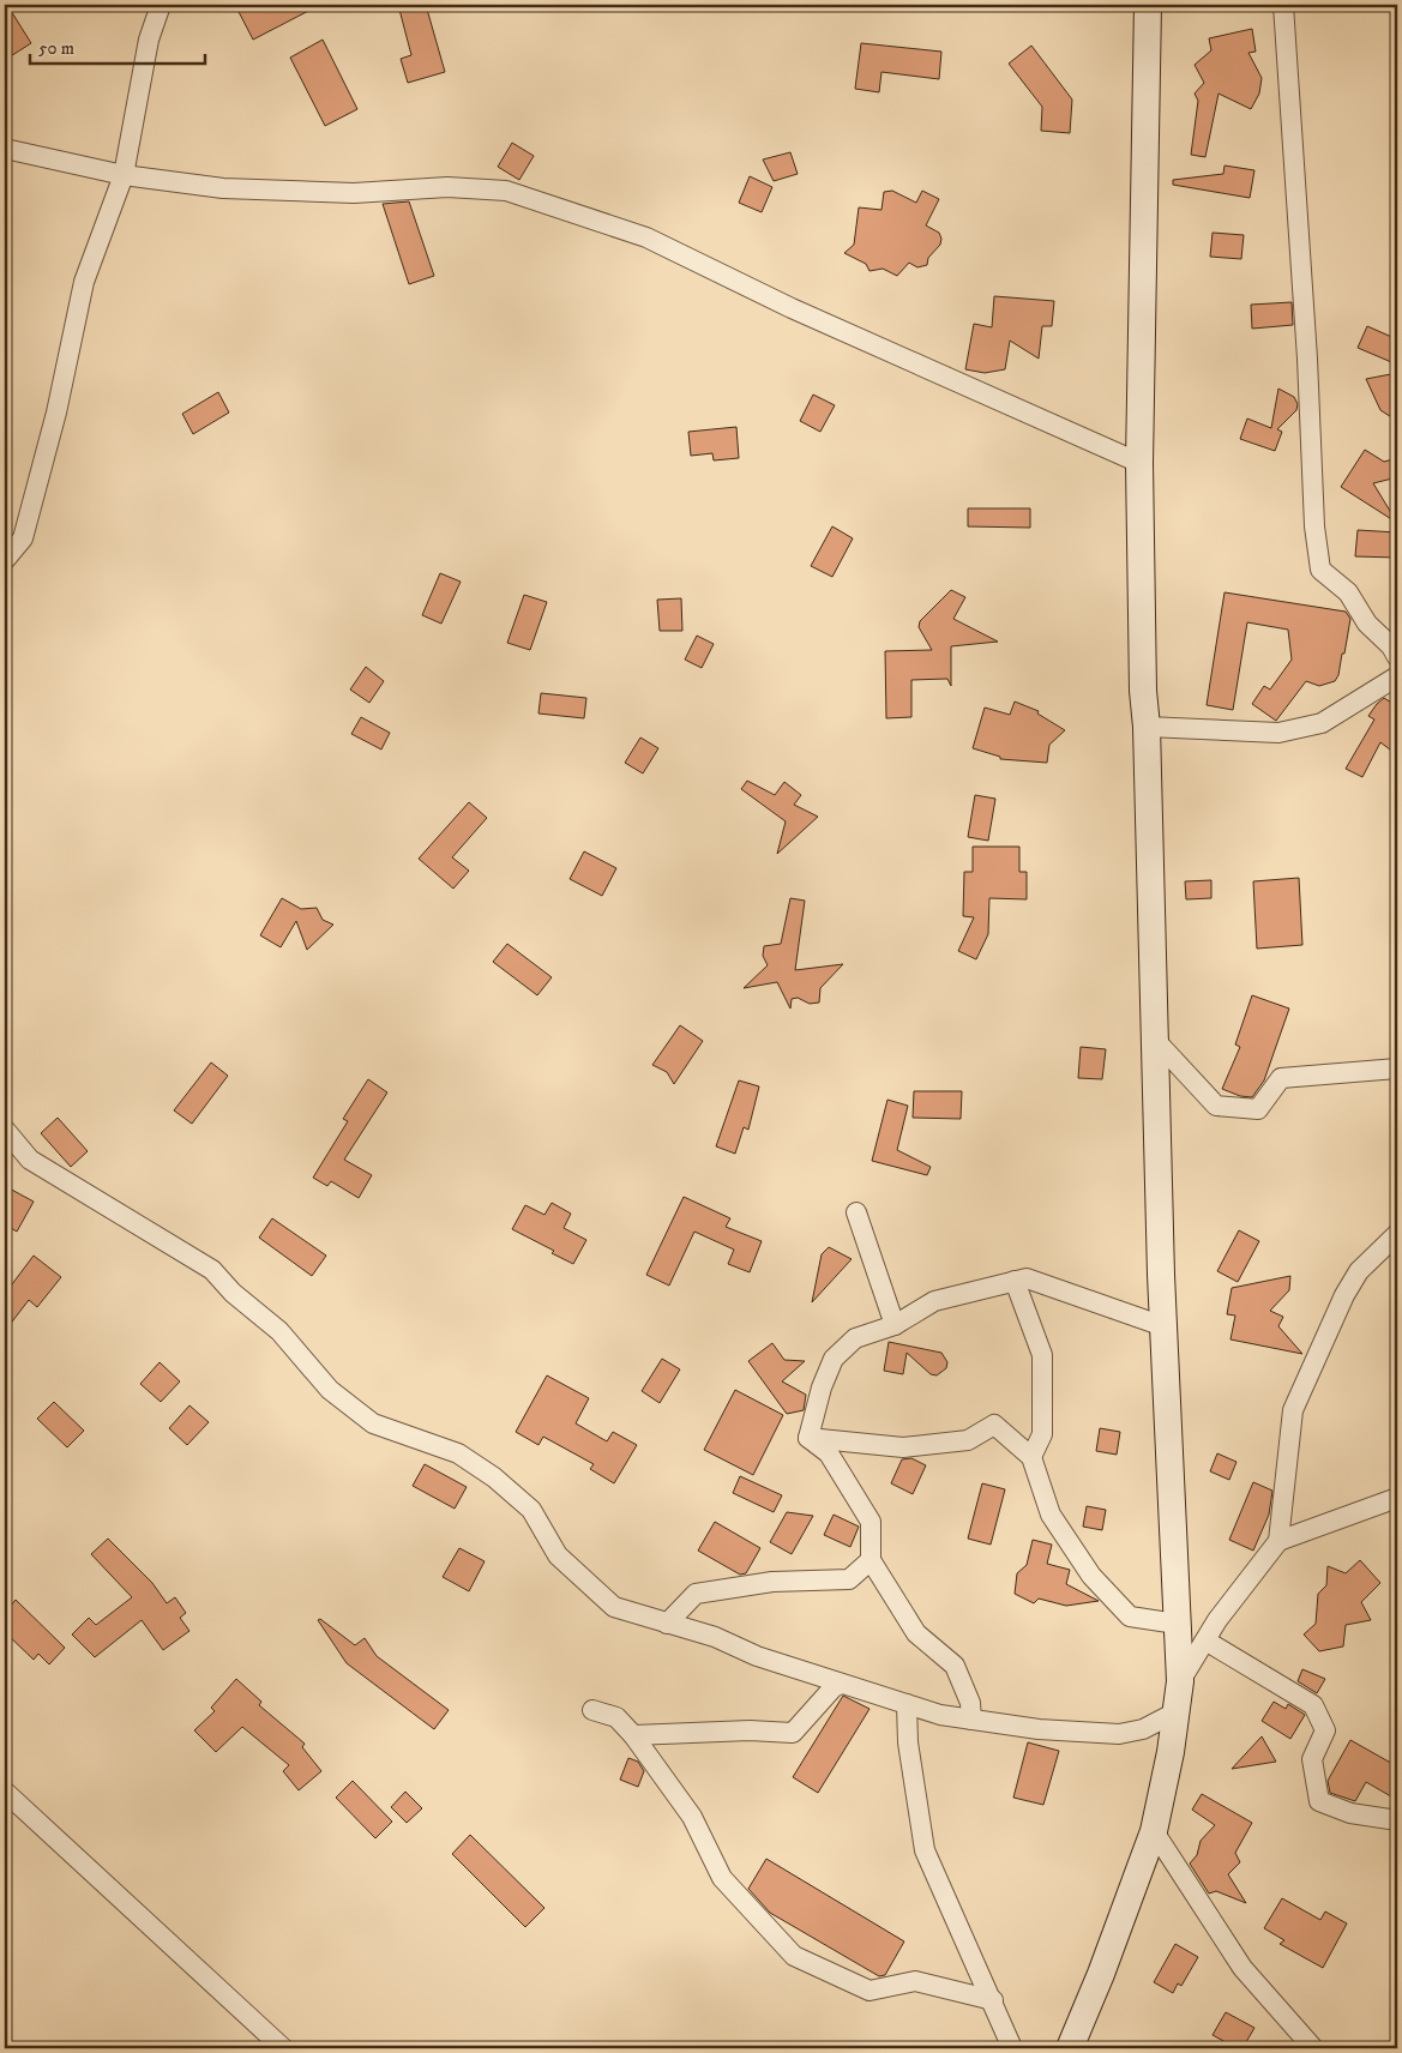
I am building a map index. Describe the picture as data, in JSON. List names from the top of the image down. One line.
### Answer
{"scale_bar":"50 m"}
